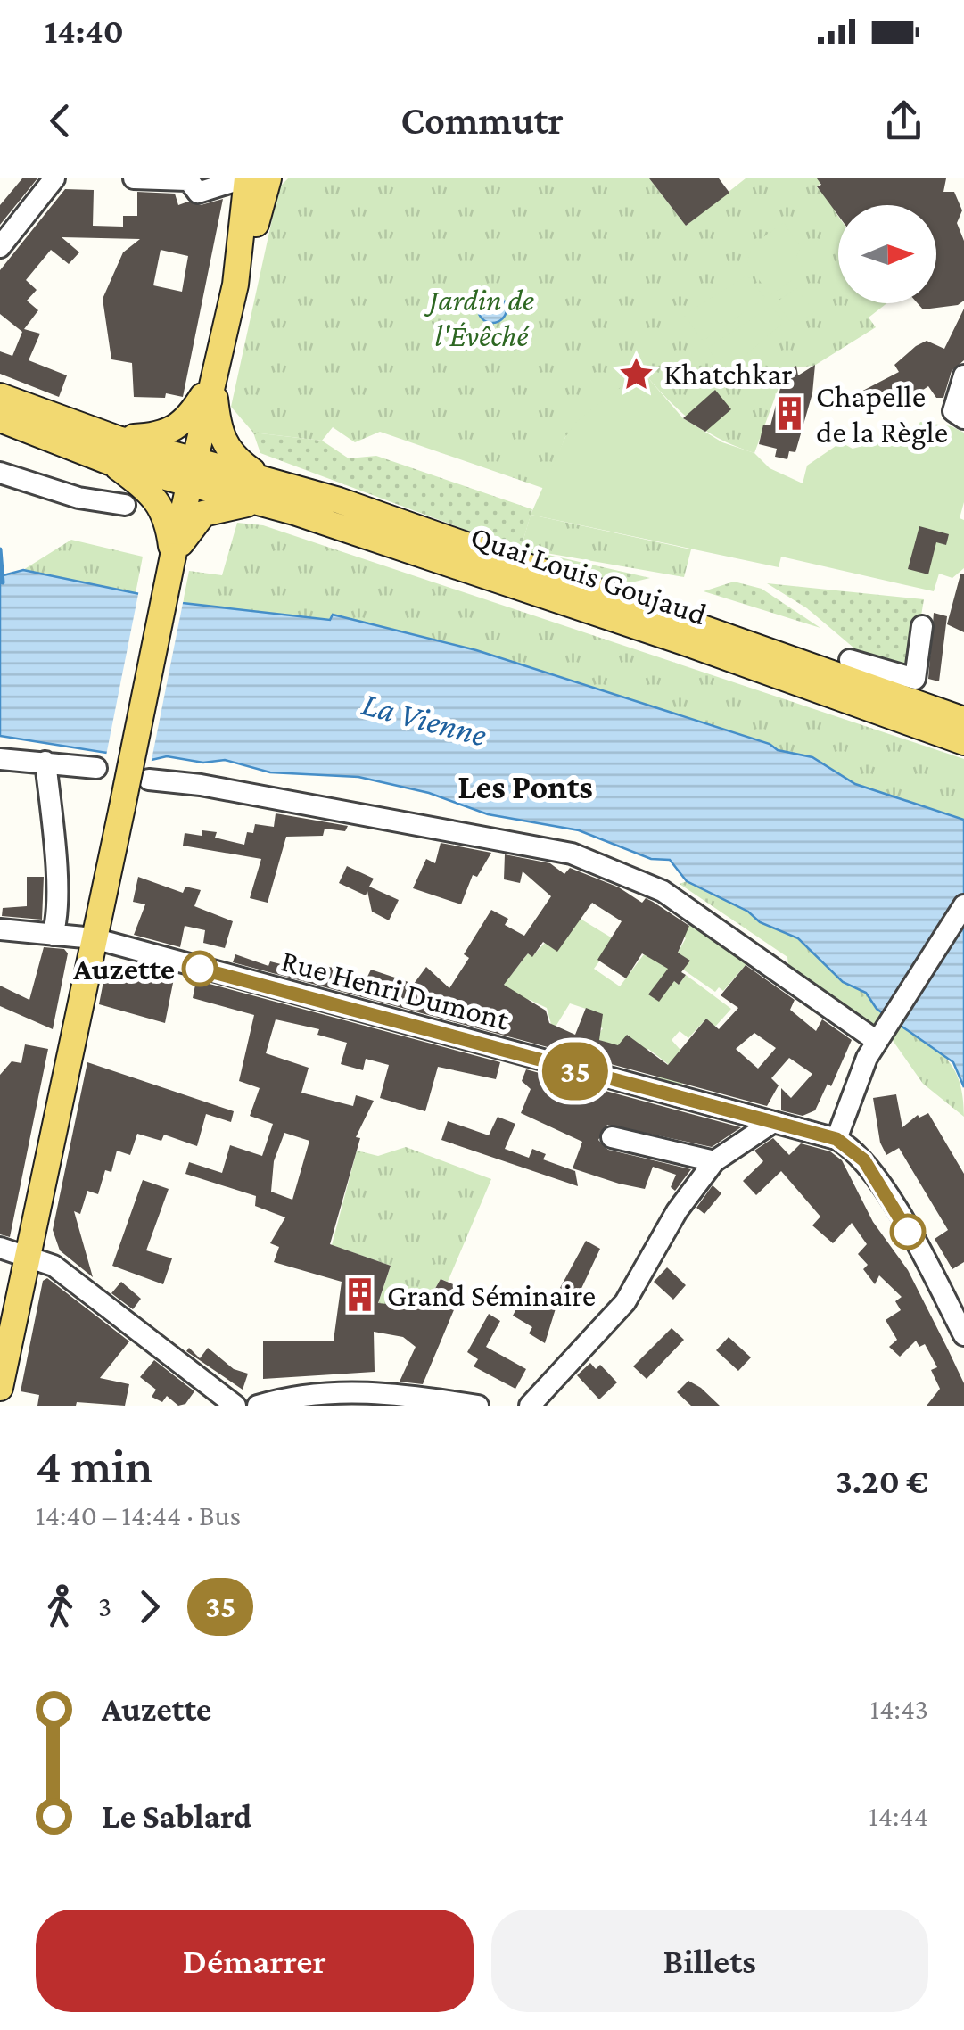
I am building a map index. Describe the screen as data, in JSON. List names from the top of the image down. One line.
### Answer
{"streets":{"main road":["Quai Louis Goujaud"],"street":["Rue Henri Dumont"]},"districts":["Les Ponts"],"water":["La Vienne"],"parks":["Jardin de l'Évêché"],"places":{"place":["Khatchkar"],"building":["Chapelle de la Règle","Grand Séminaire"],"other":["Auzette"]},"lines":["bus line 35"],"north":"right","page":{"status":"14:40","header":"Commutr","on_map":"35","heading":["4 min","14:40 – 14:44 · Bus","3.20 €"],"legs":["3","35"],"list":[{"name":"Auzette","value":"14:43"},{"name":"Le Sablard","value":"14:44"}],"buttons":["Démarrer","Billets"]}}
